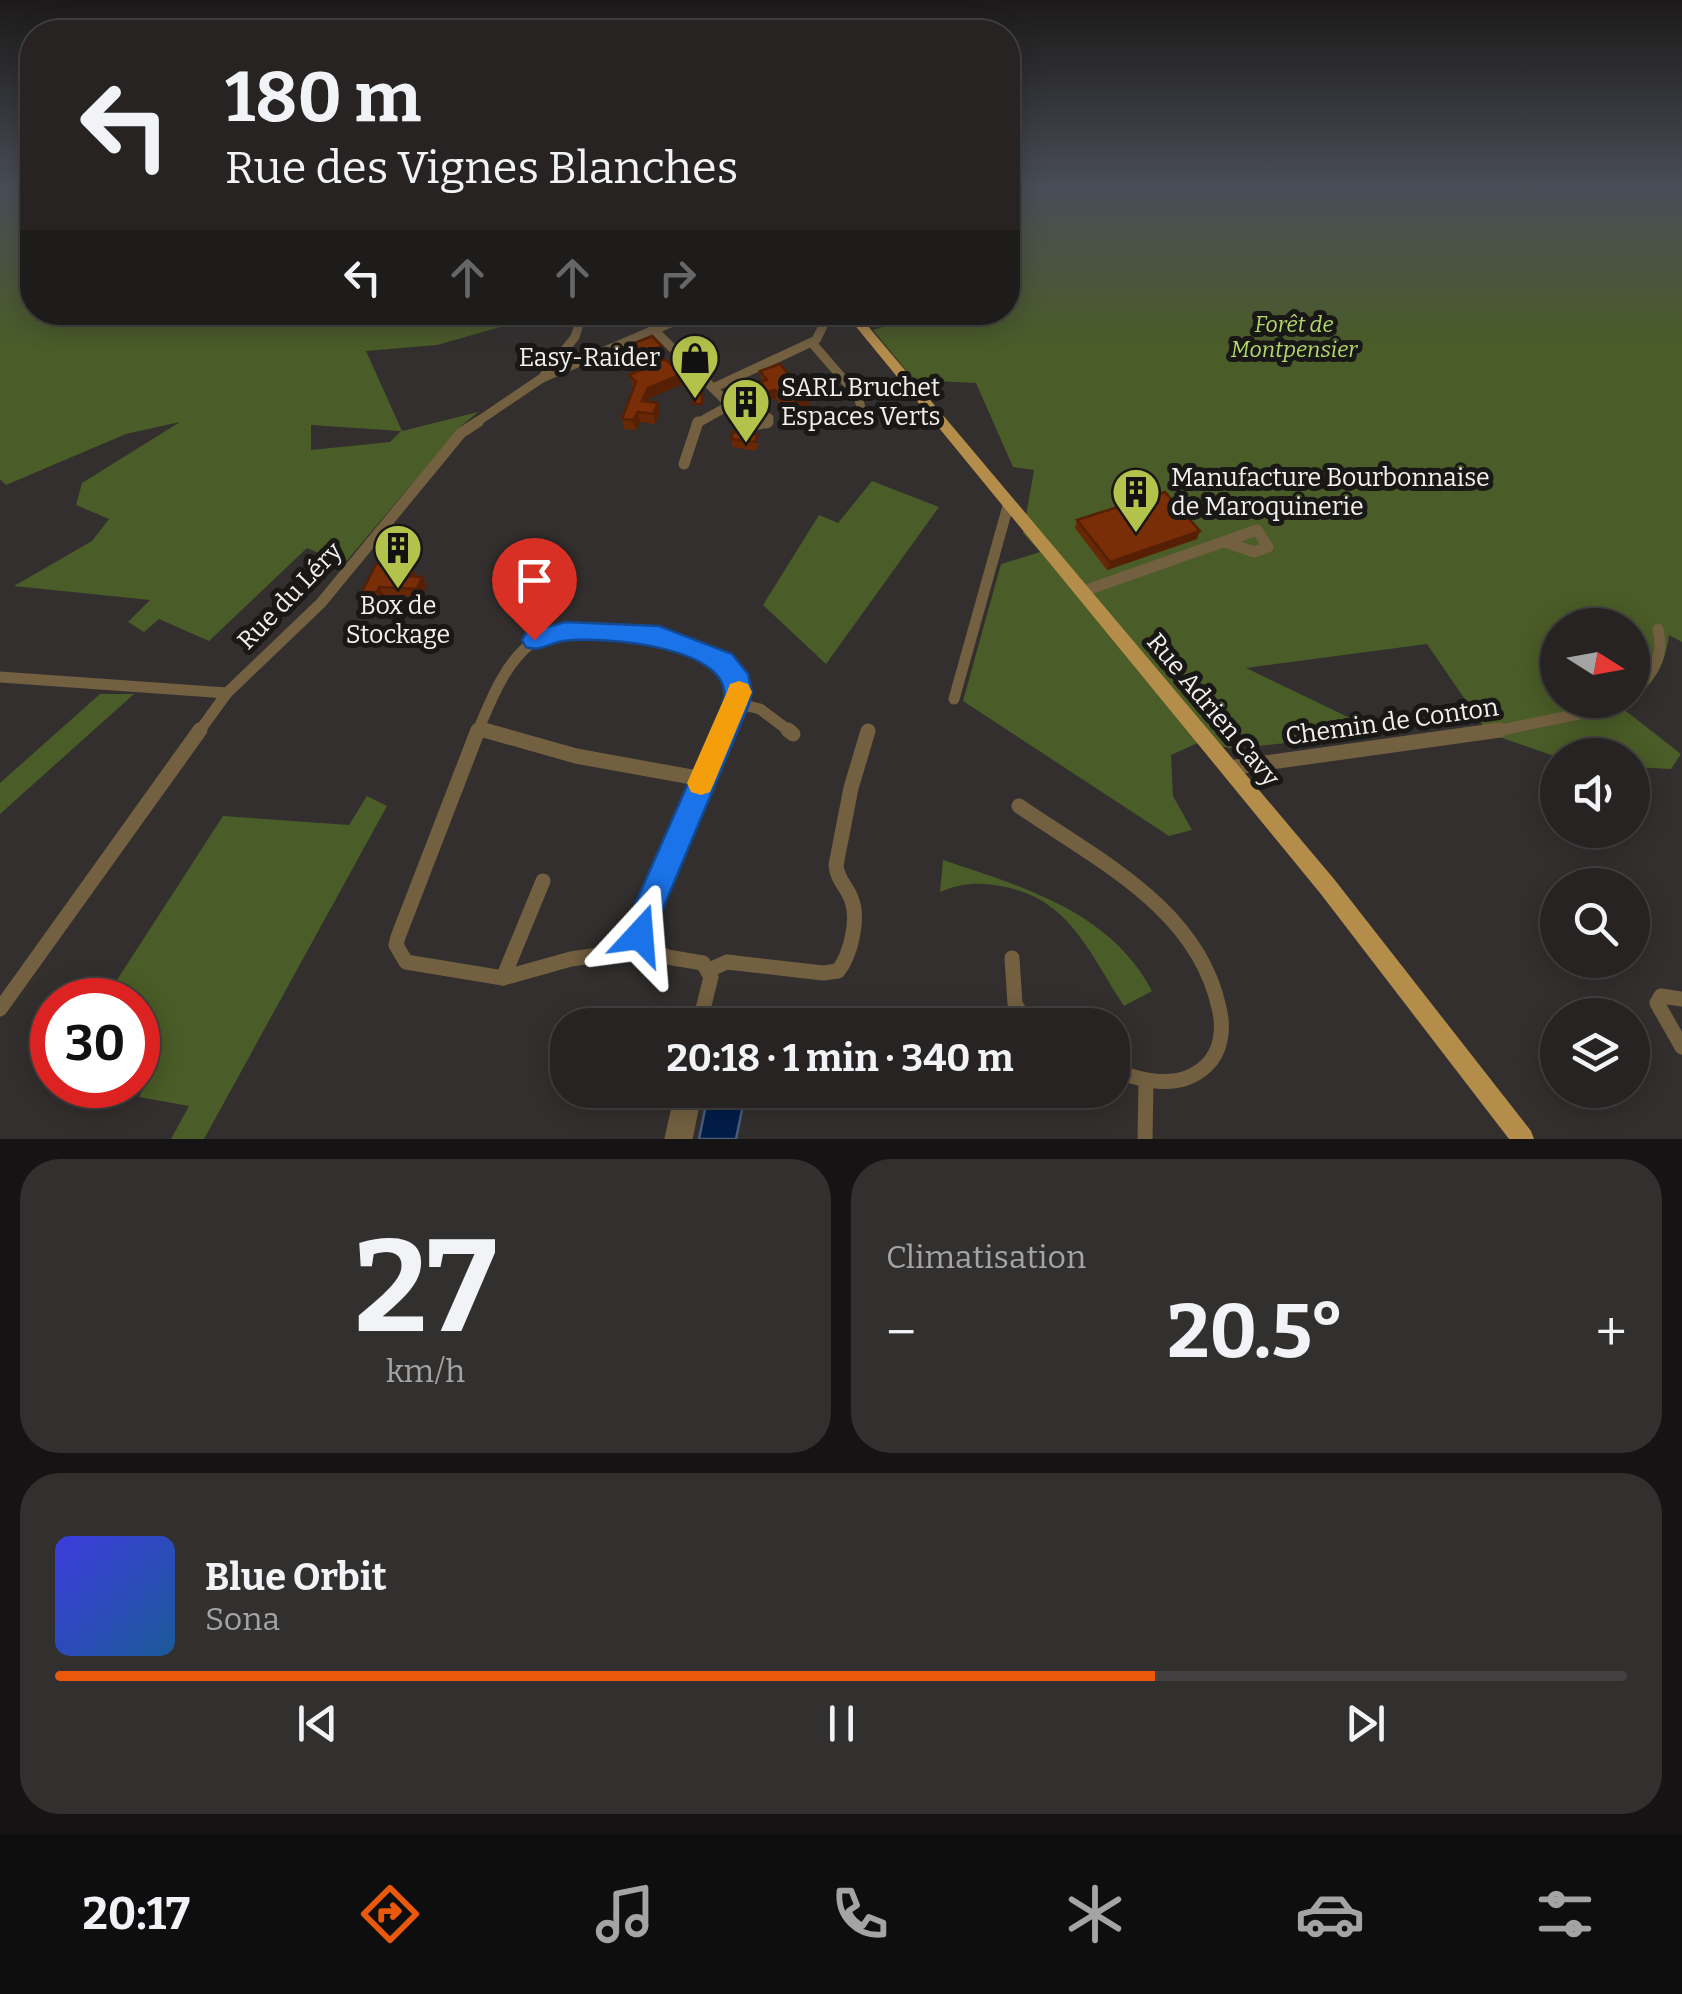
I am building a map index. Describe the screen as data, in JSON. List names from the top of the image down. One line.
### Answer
{"streets":{"main road":["Rue Adrien Cavy"],"street":["Rue du Léry","Chemin de Conton"]},"crossings":[["Rue Adrien Cavy","Chemin de Conton"]],"parks":["Forêt de Montpensier"],"places":{"shop":["Easy-Raider"],"building":["SARL Bruchet Espaces Verts","Manufacture Bourbonnaise de Maroquinerie","Box de Stockage"]},"north":"right","page":{"turn":["180 m","Rue des Vignes Blanches"],"limit":"30","trip":"20:18 · 1 min · 340 m","tile":[["27","km/h"],"Climatisation"],"heat":["−","20.5°","+"],"song":["Blue Orbit","Sona"],"tabs":"20:17"}}
